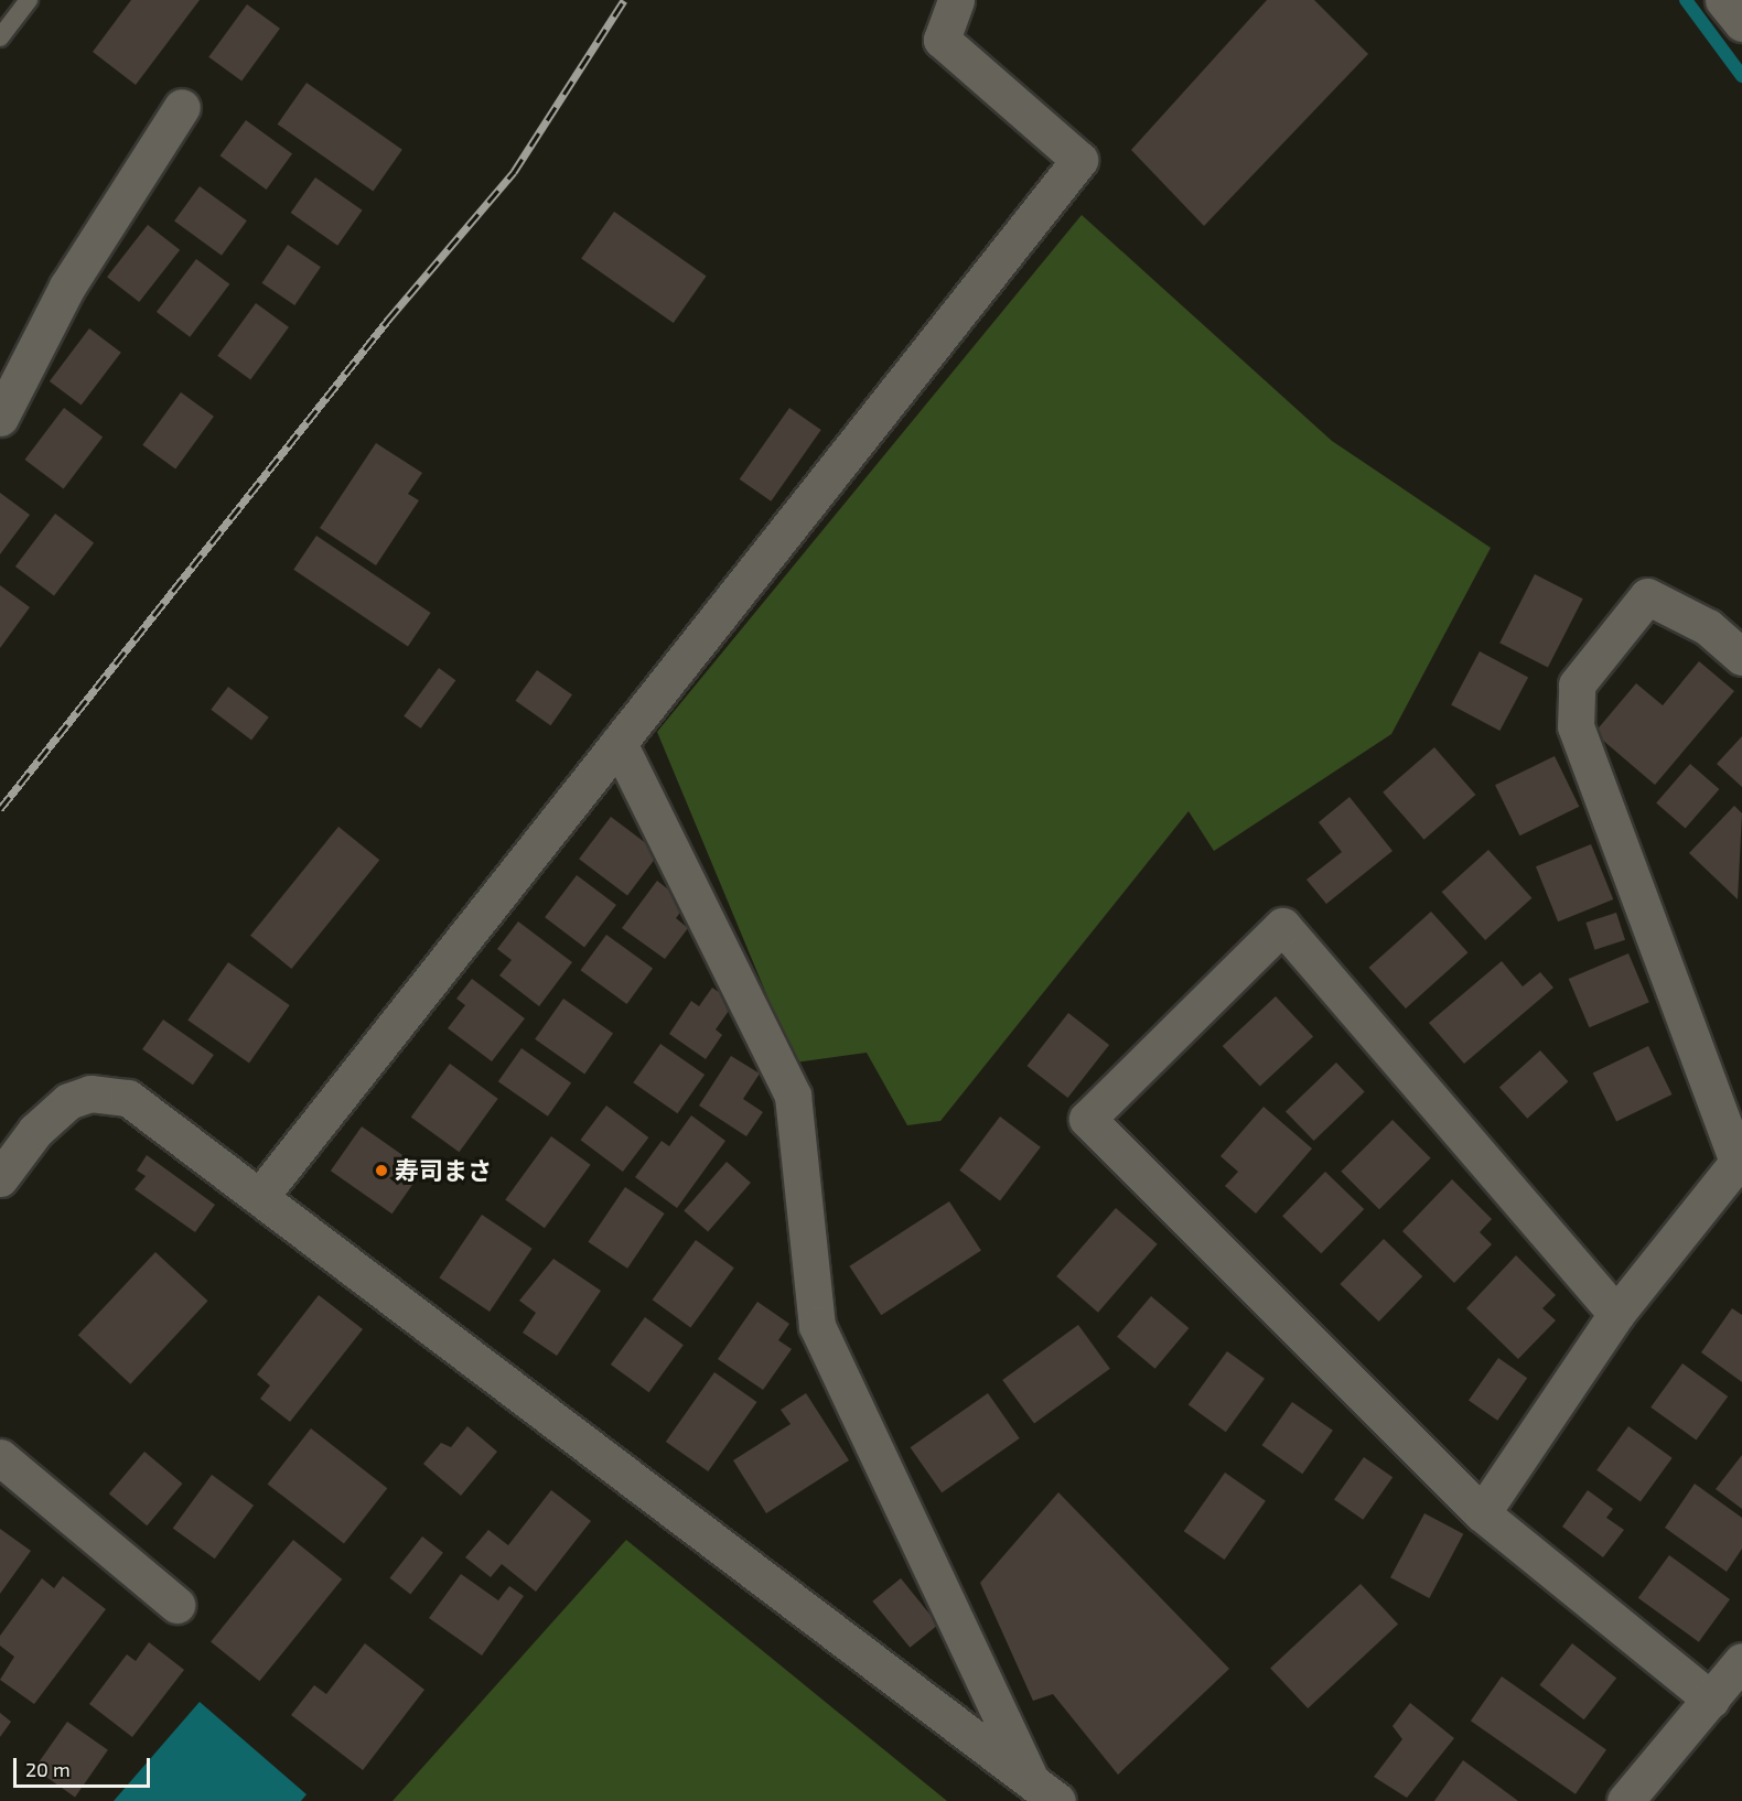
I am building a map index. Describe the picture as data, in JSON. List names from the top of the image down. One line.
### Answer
{"places":["寿司まさ"],"scale_bar":"20 m"}
